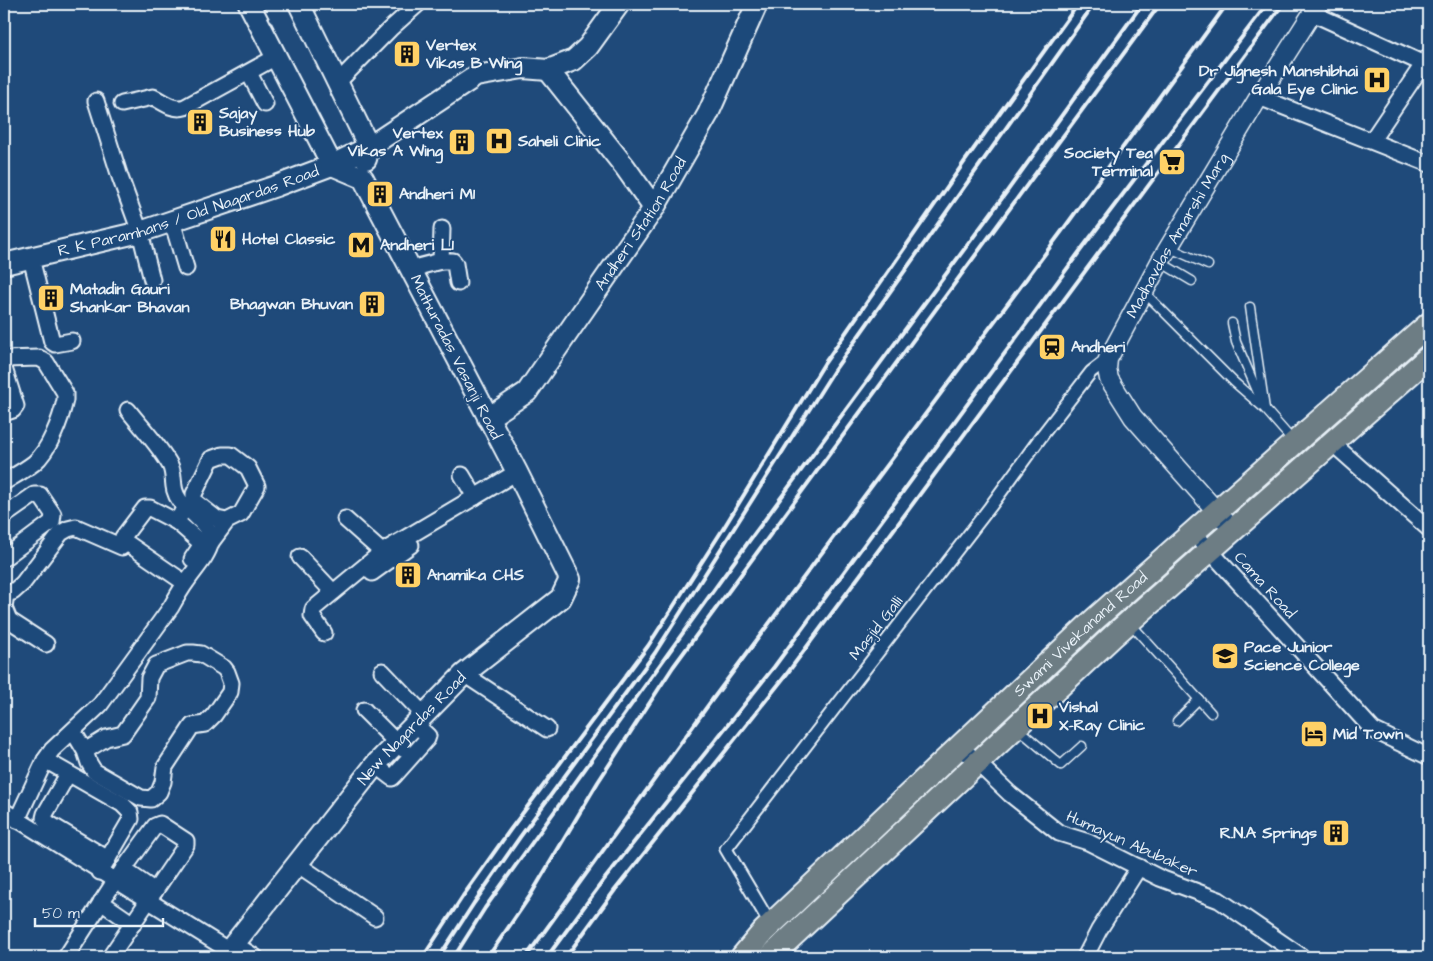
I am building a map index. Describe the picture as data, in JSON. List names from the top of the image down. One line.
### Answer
{"streets":{"main road":["R K Paramhans / Old Nagardas Road","Andheri Station Road","Mathuradas Vasanji Road","Swami Vivekanand Road","New Nagardas Road"],"street":["Madhavdas Amarshi Marg","Cama Road","Masjid Galli","Humayun Abubaker"]},"crossings":[["Andheri Station Road","Mathuradas Vasanji Road"],["Madhavdas Amarshi Marg","Masjid Galli"],["Mathuradas Vasanji Road","New Nagardas Road"],["Cama Road","Swami Vivekanand Road"],["Masjid Galli","Swami Vivekanand Road"],["Swami Vivekanand Road","Humayun Abubaker"]],"places":{"building":["Vertex Vikas B Wing","Sajay Business Hub","Vertex Vikas A Wing","Andheri M1","Matadin Gauri Shankar Bhavan","Bhagwan Bhuvan","Anamika CHS","R.N.A Springs"],"hospital":["Dr Jignesh Manshibhai Gala Eye Clinic","Saheli Clinic","Vishal X-Ray Clinic"],"supermarket":["Society Tea Terminal"],"restaurant":["Hotel Classic"],"metro station":["Andheri L1"],"station":["Andheri"],"school or university":["Pace Junior Science College"],"hotel":["Mid Town"]},"scale_bar":"50 m"}
